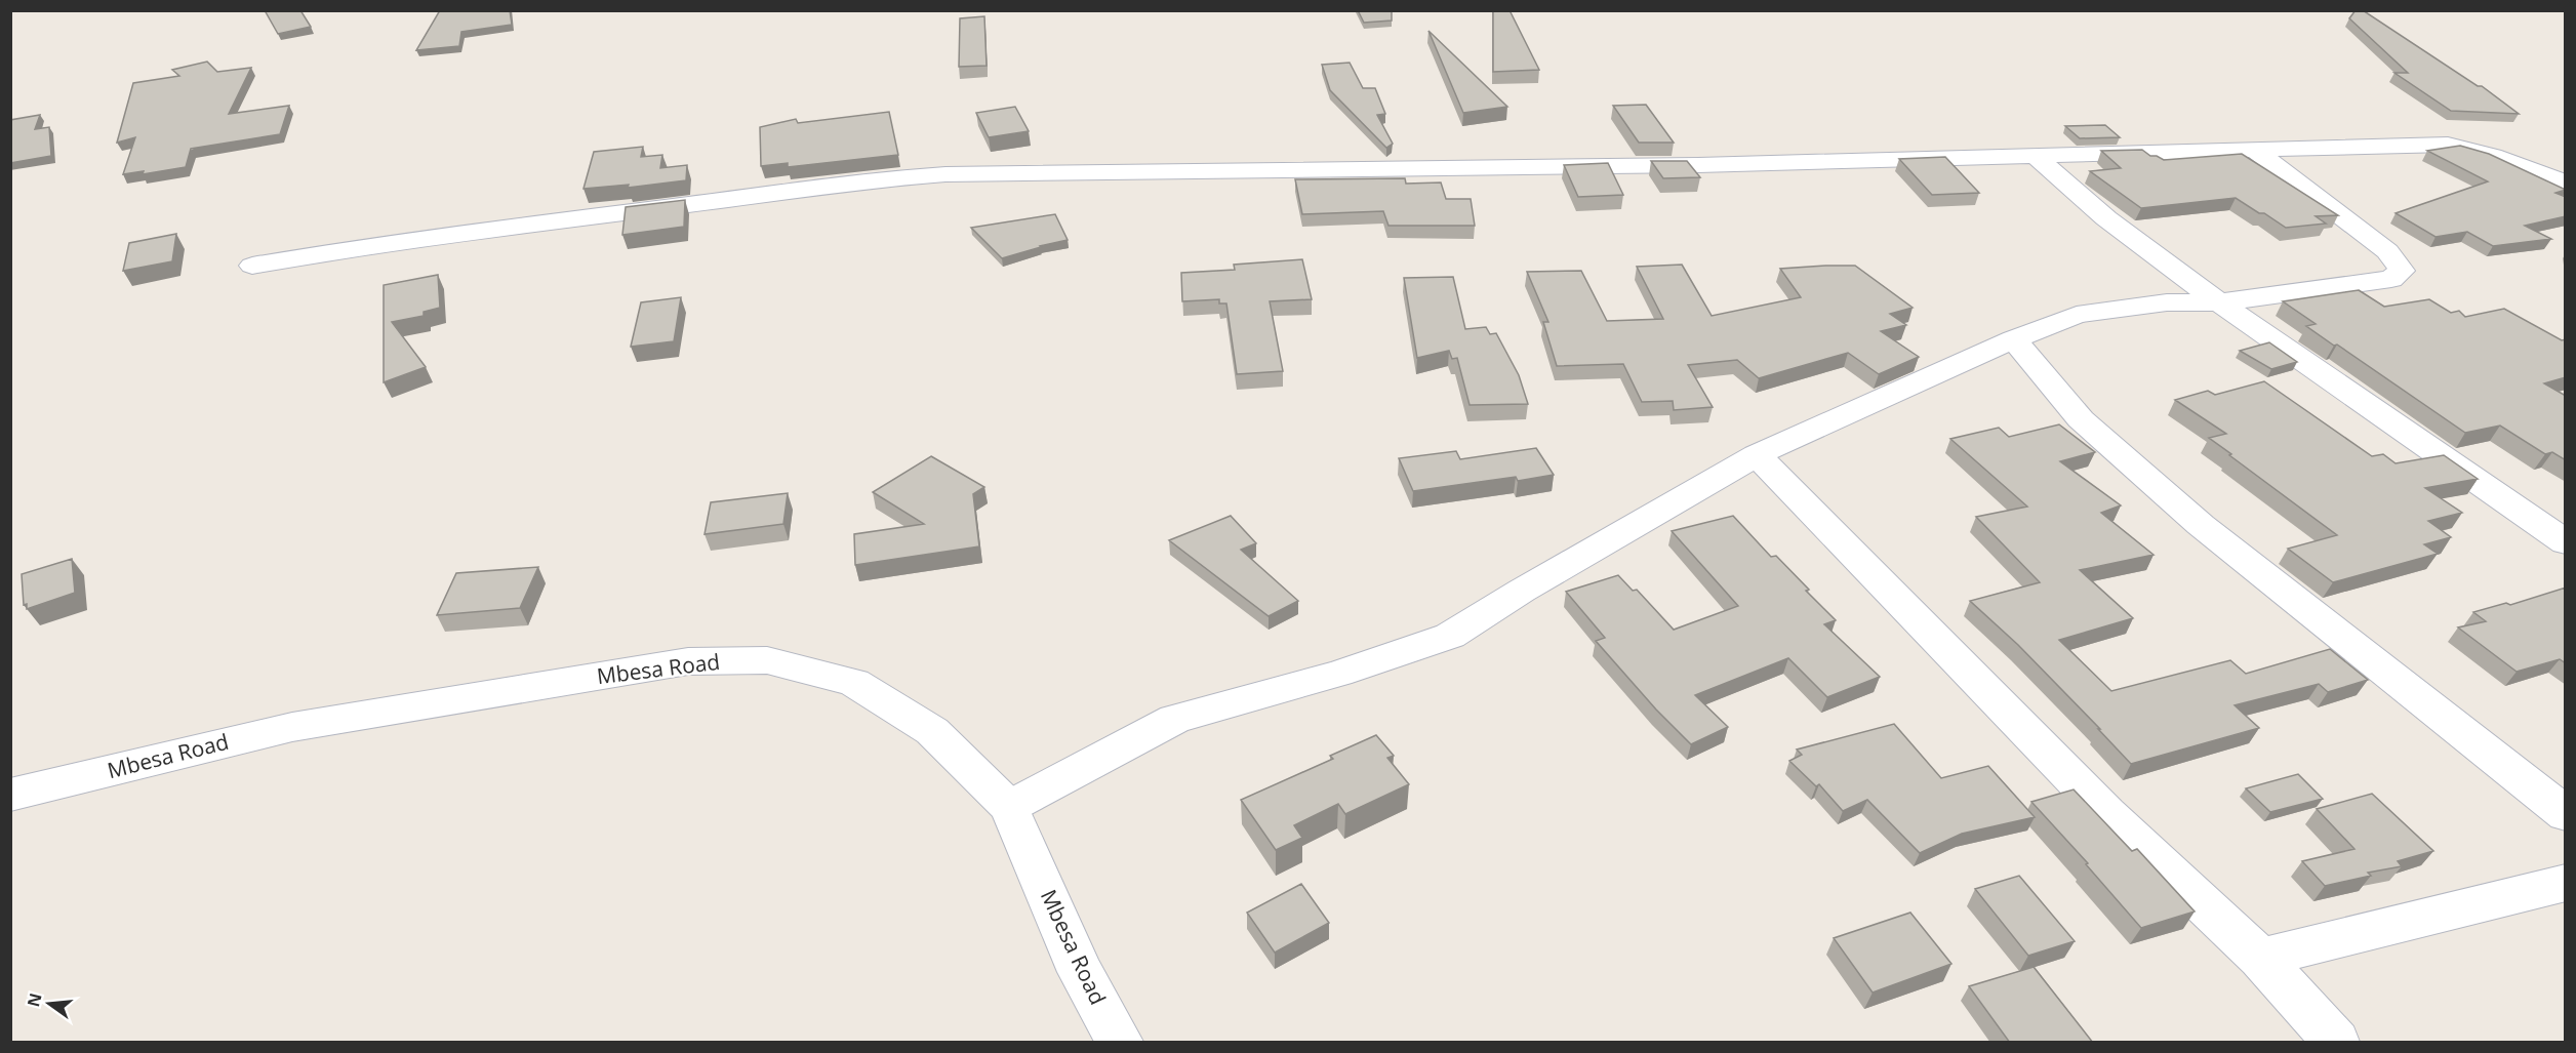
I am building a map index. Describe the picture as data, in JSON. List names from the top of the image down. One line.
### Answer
{"streets":{"street":["Mbesa Road"]},"north":"left"}
